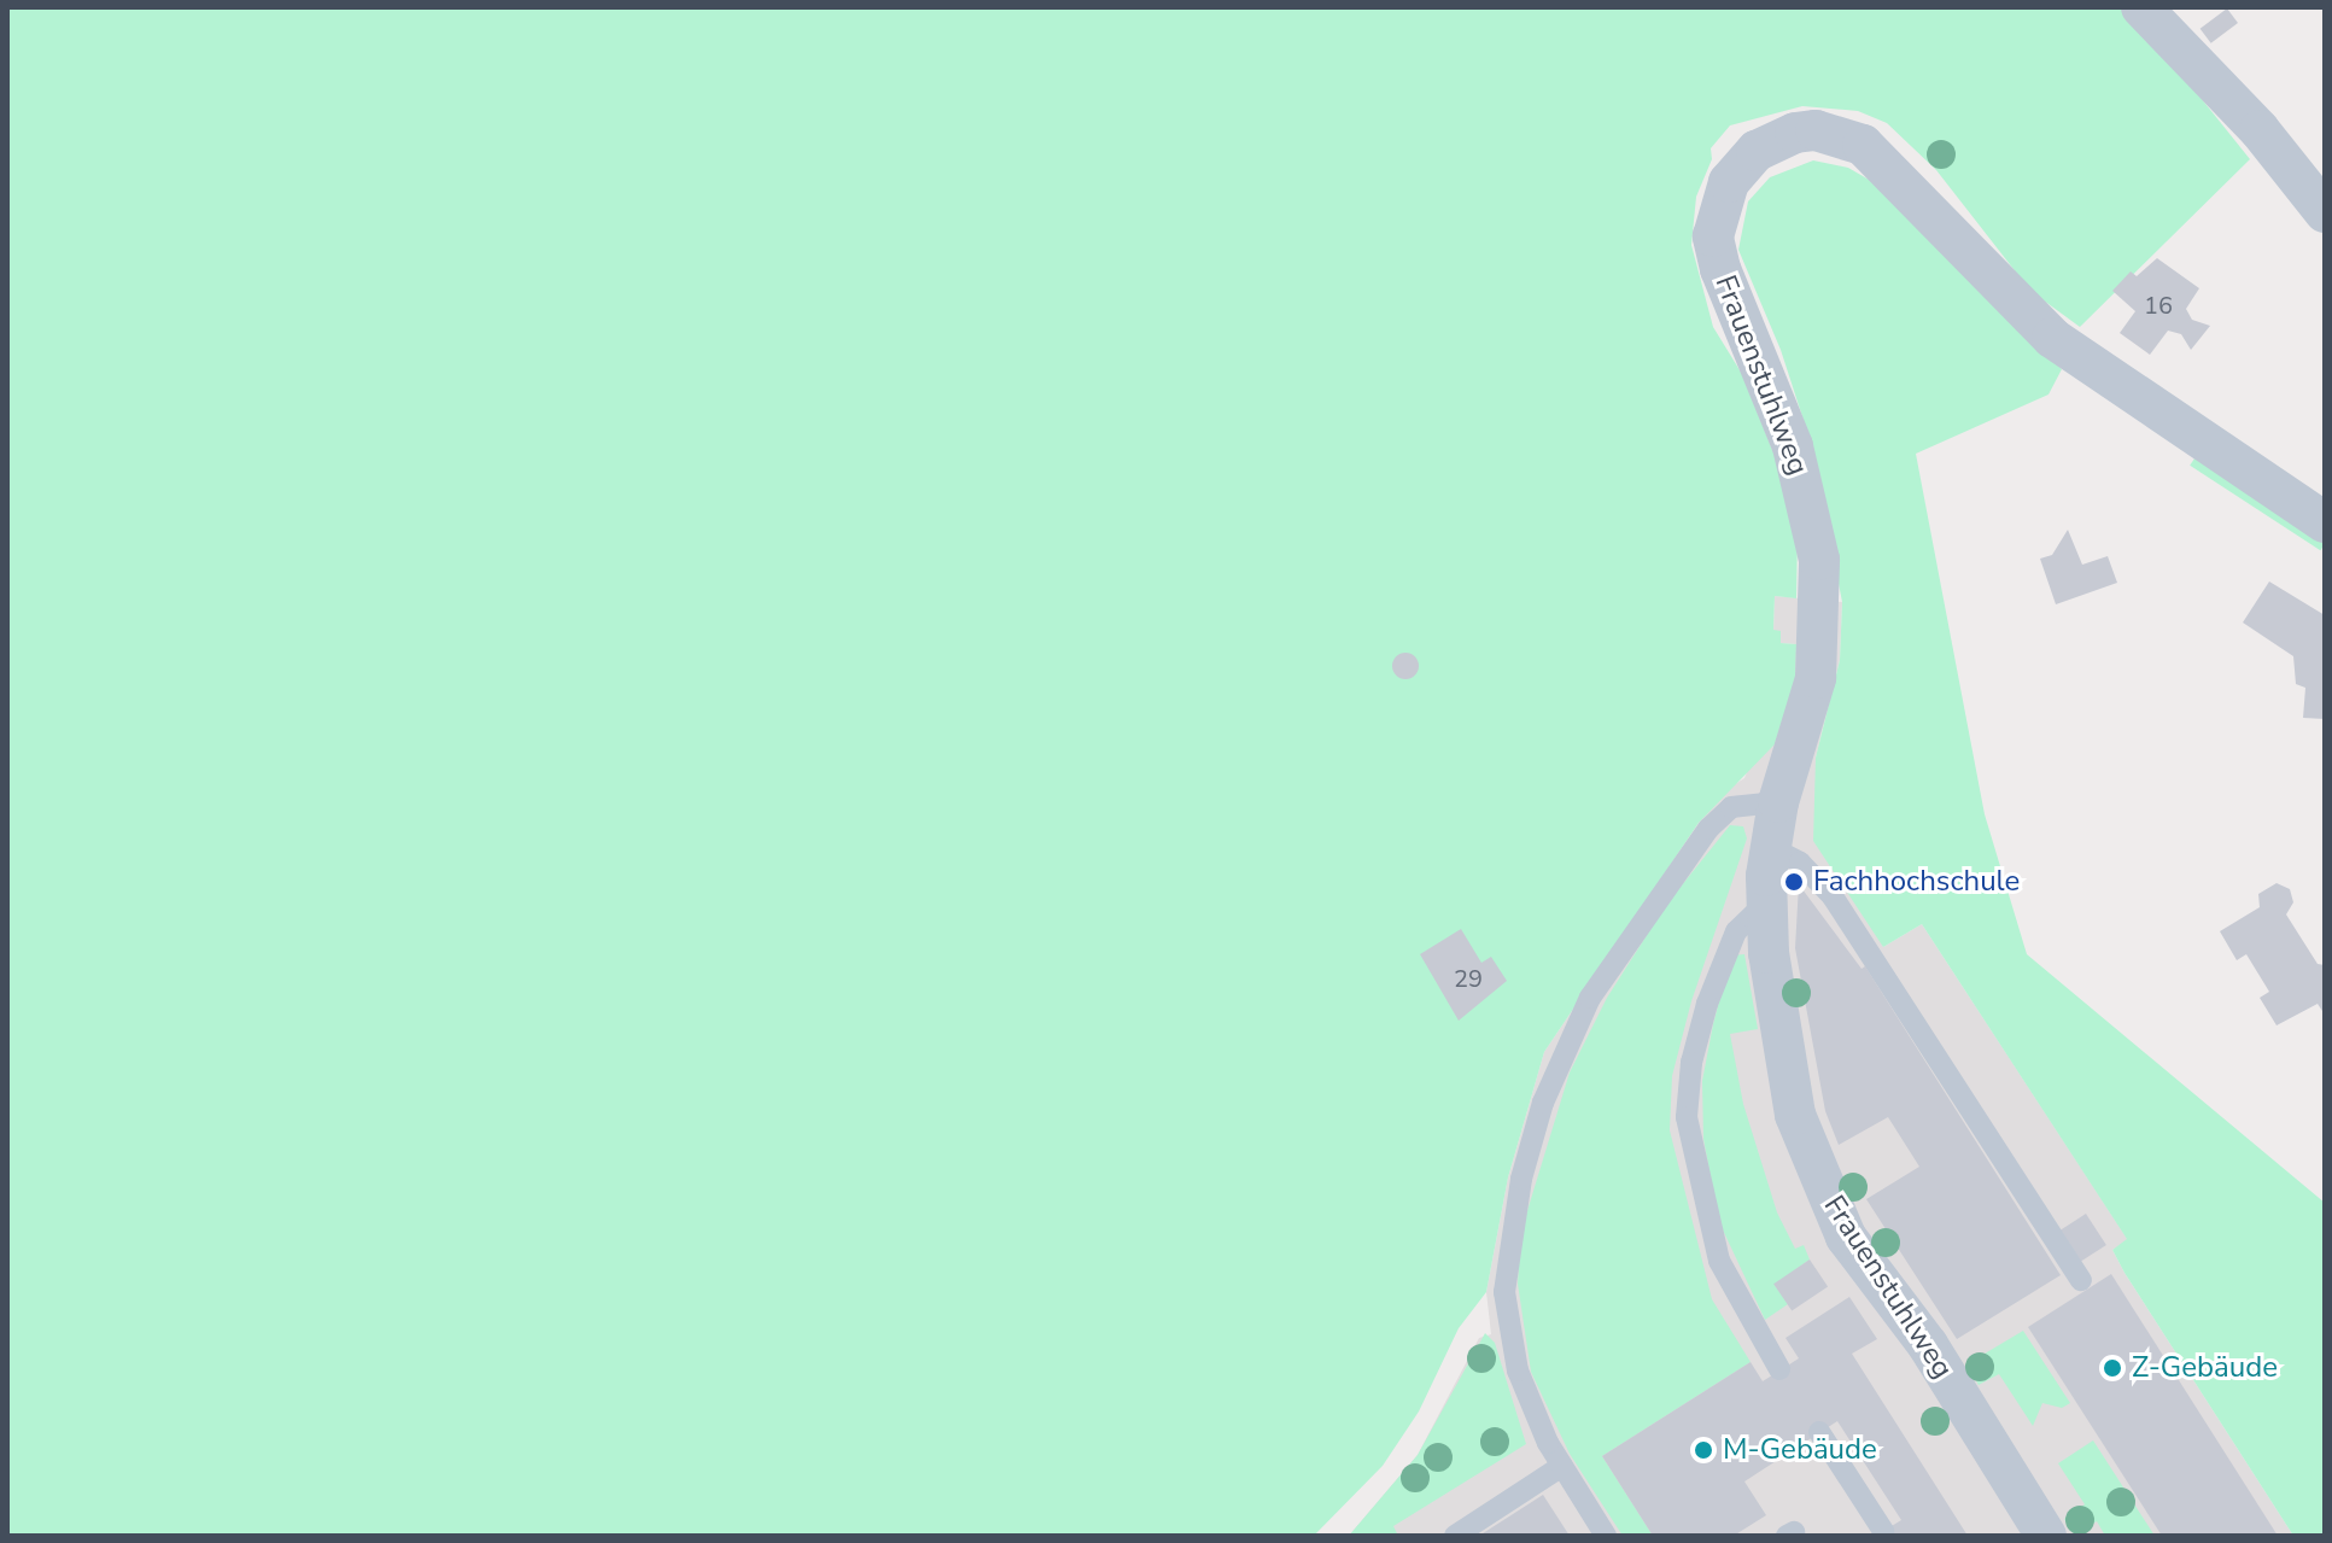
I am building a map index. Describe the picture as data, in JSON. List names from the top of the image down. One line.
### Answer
{"streets":{"street":["Frauenstuhlweg"]},"places":["Fachhochschule","Z-Gebäude","M-Gebäude"],"house_numbers":["16","29"]}
